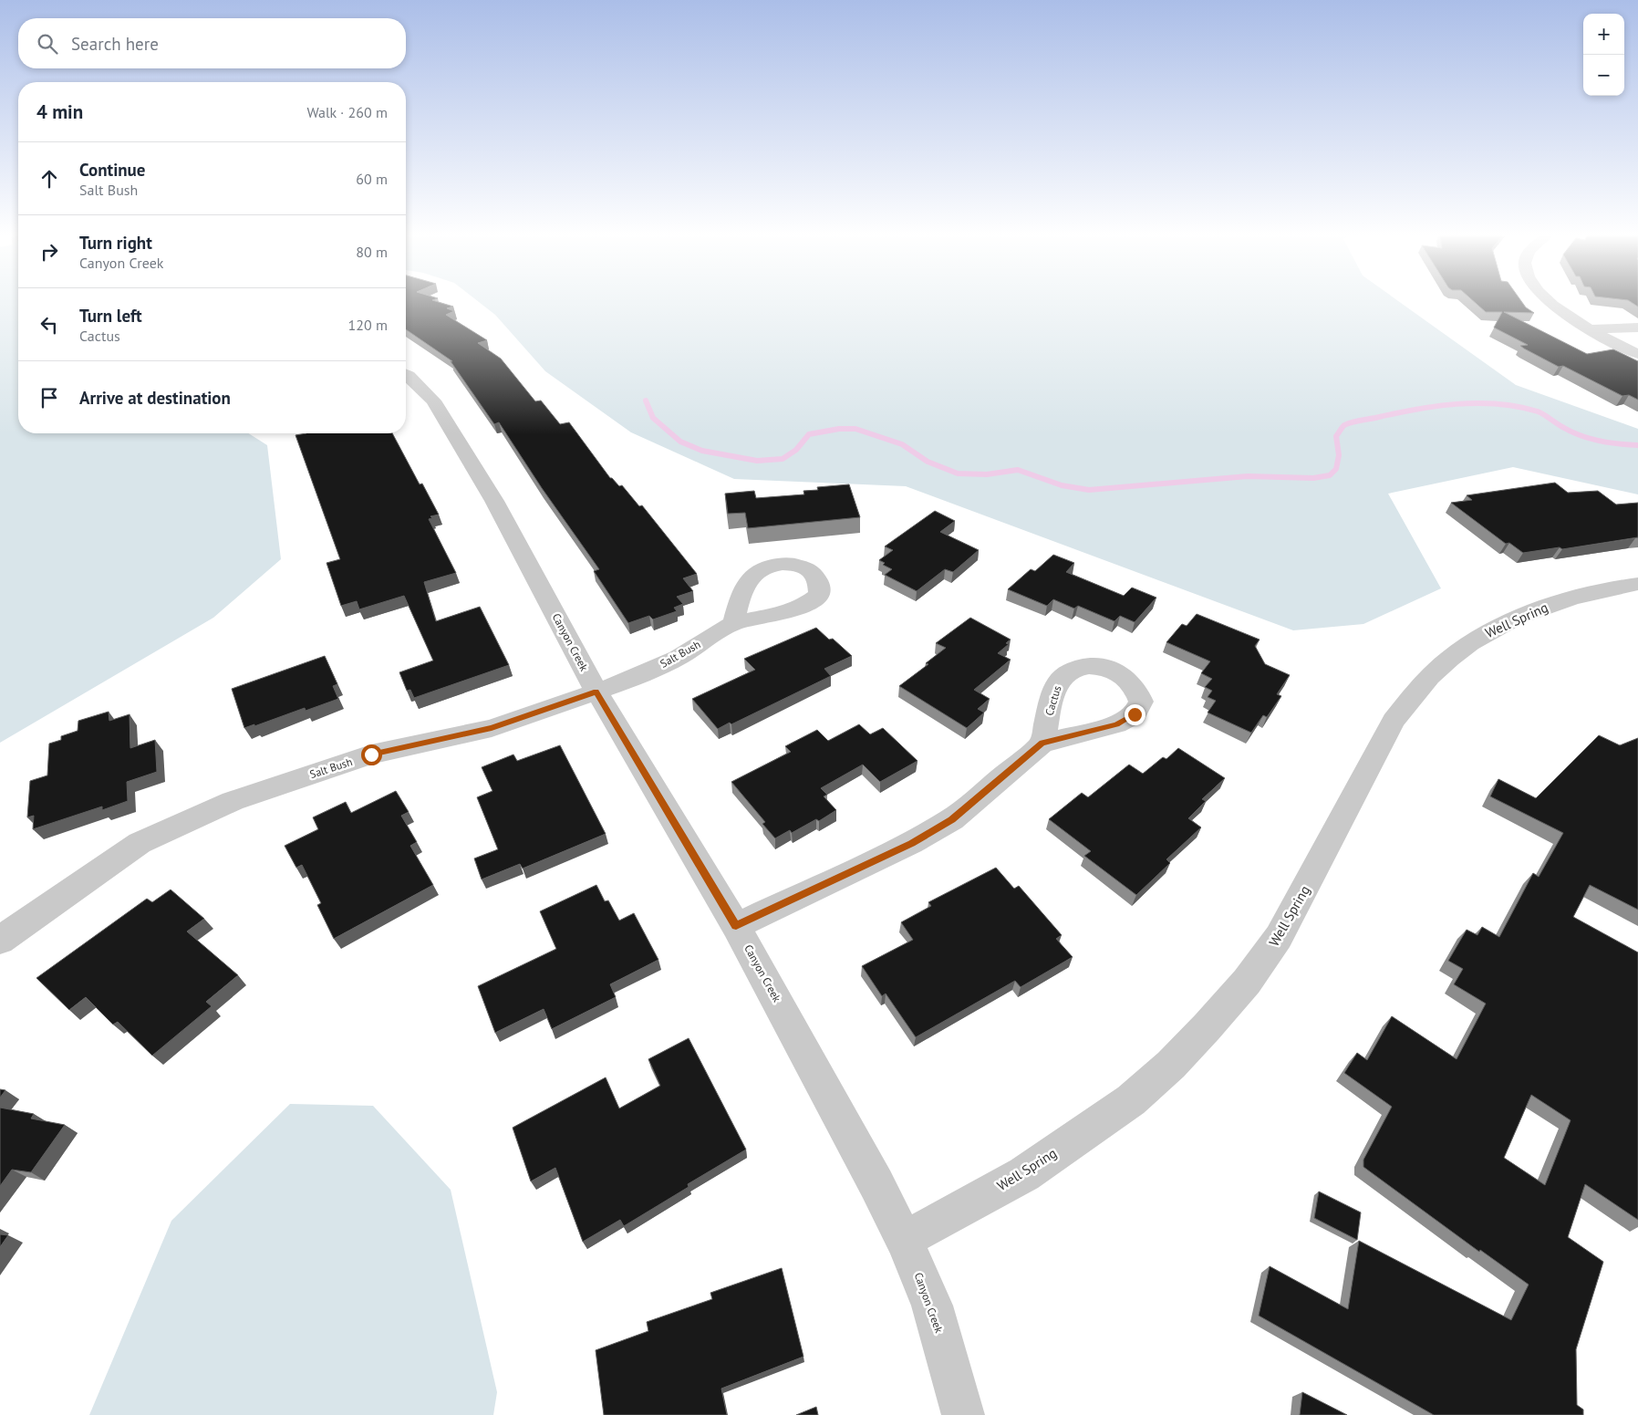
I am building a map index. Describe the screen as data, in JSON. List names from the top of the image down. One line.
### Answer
{"streets":{"street":["Well Spring","Canyon Creek","Salt Bush"]},"crossings":[["Well Spring","Canyon Creek"],["Canyon Creek","Salt Bush"]],"page":{"map_buttons":["+","−"],"search":"Search here","heading":["4 min","Walk · 260 m"],"list":[["Continue","Salt Bush","60 m"],["Turn right","Canyon Creek","80 m"],["Turn left","Cactus","120 m"],"Arrive at destination"]}}
